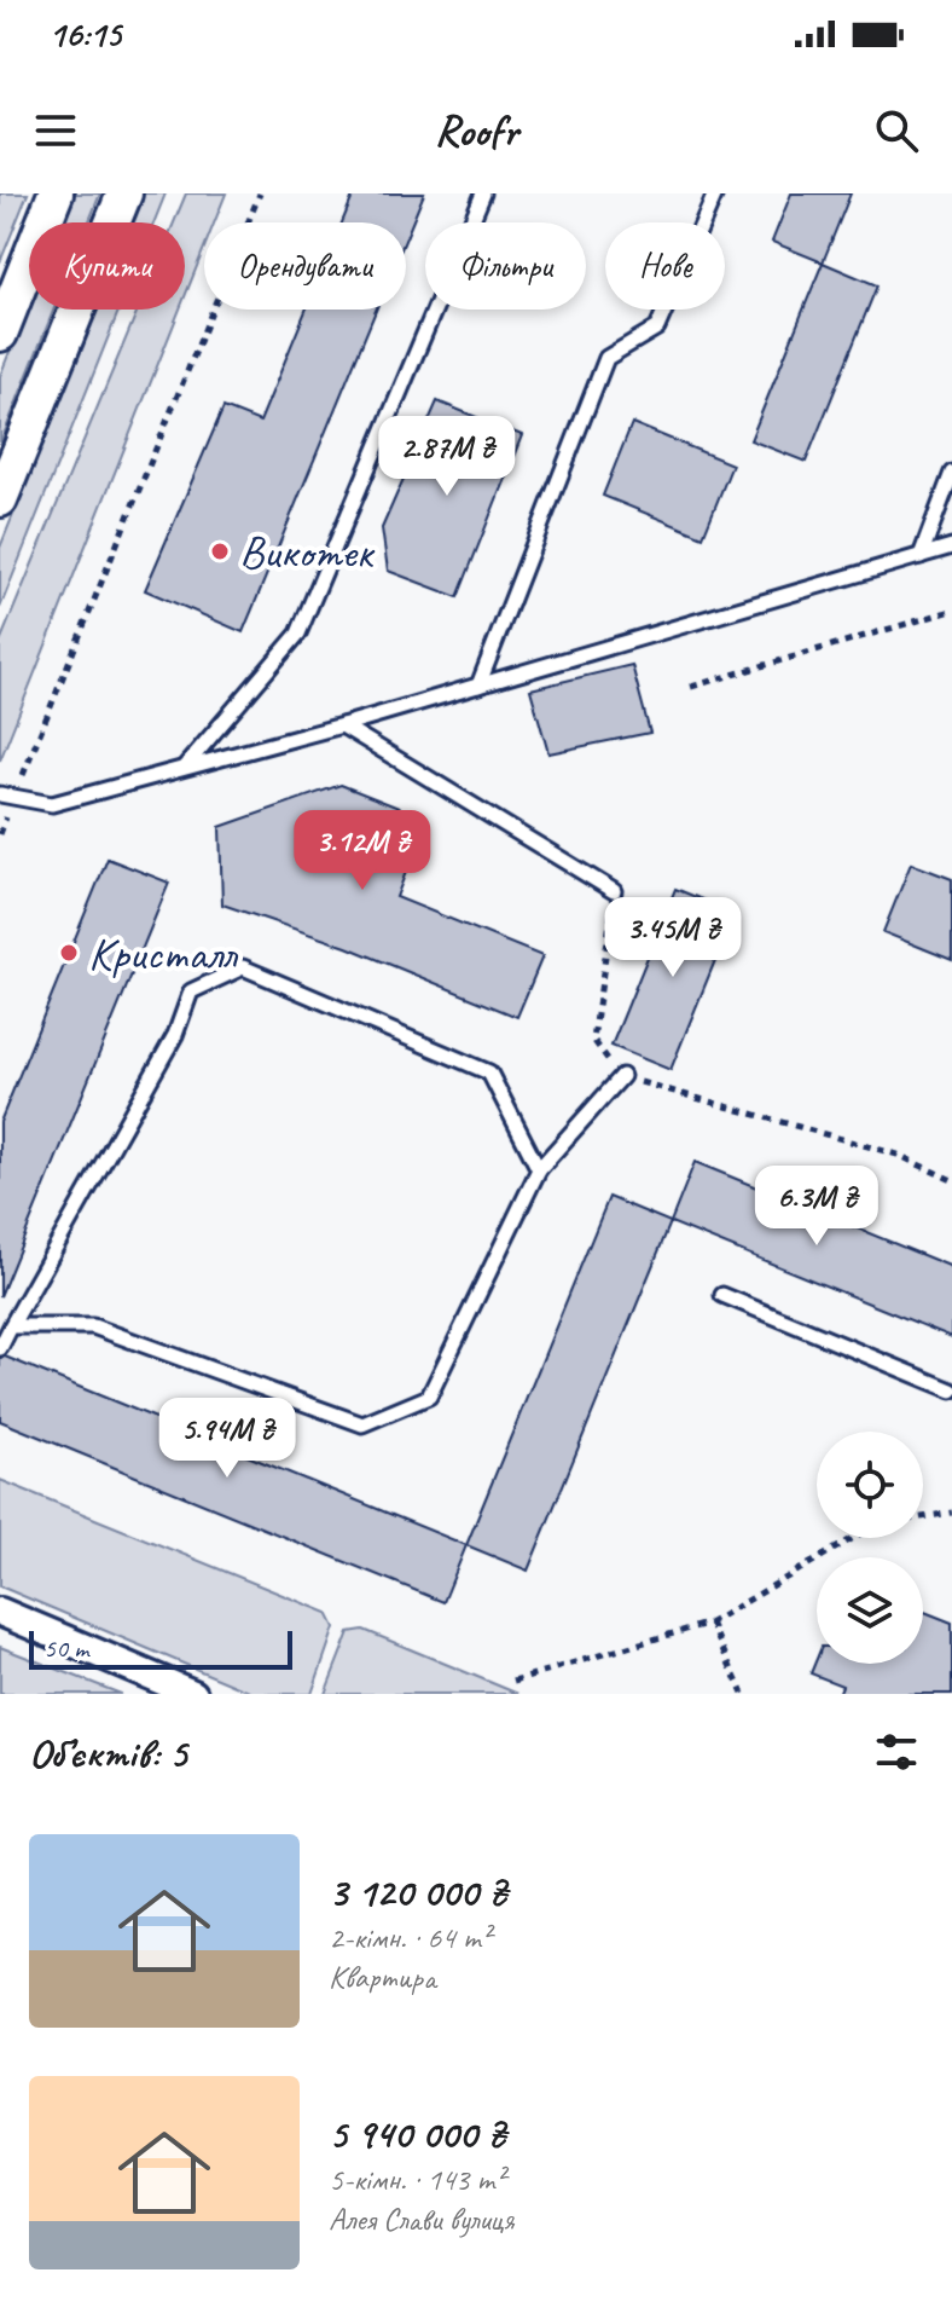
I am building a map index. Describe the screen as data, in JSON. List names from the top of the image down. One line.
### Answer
{"places":["Викотек","Кристалл"],"scale_bar":"50 m","page":{"status":"16:15","header":"Roofr","chip":["Купити","Орендувати","Фільтри","Нове"],"price":["2.87M ₴","3.12M ₴","3.45M ₴","6.3M ₴","5.94M ₴"],"scale":"50 m","heading":"Об’єктів: 5","list":[{"name":"3 120 000 ₴","note":"2-кімн. · 64 m² · Квартира"},{"name":"5 940 000 ₴","note":"5-кімн. · 143 m² · Алея Слави вулиця"}]}}
